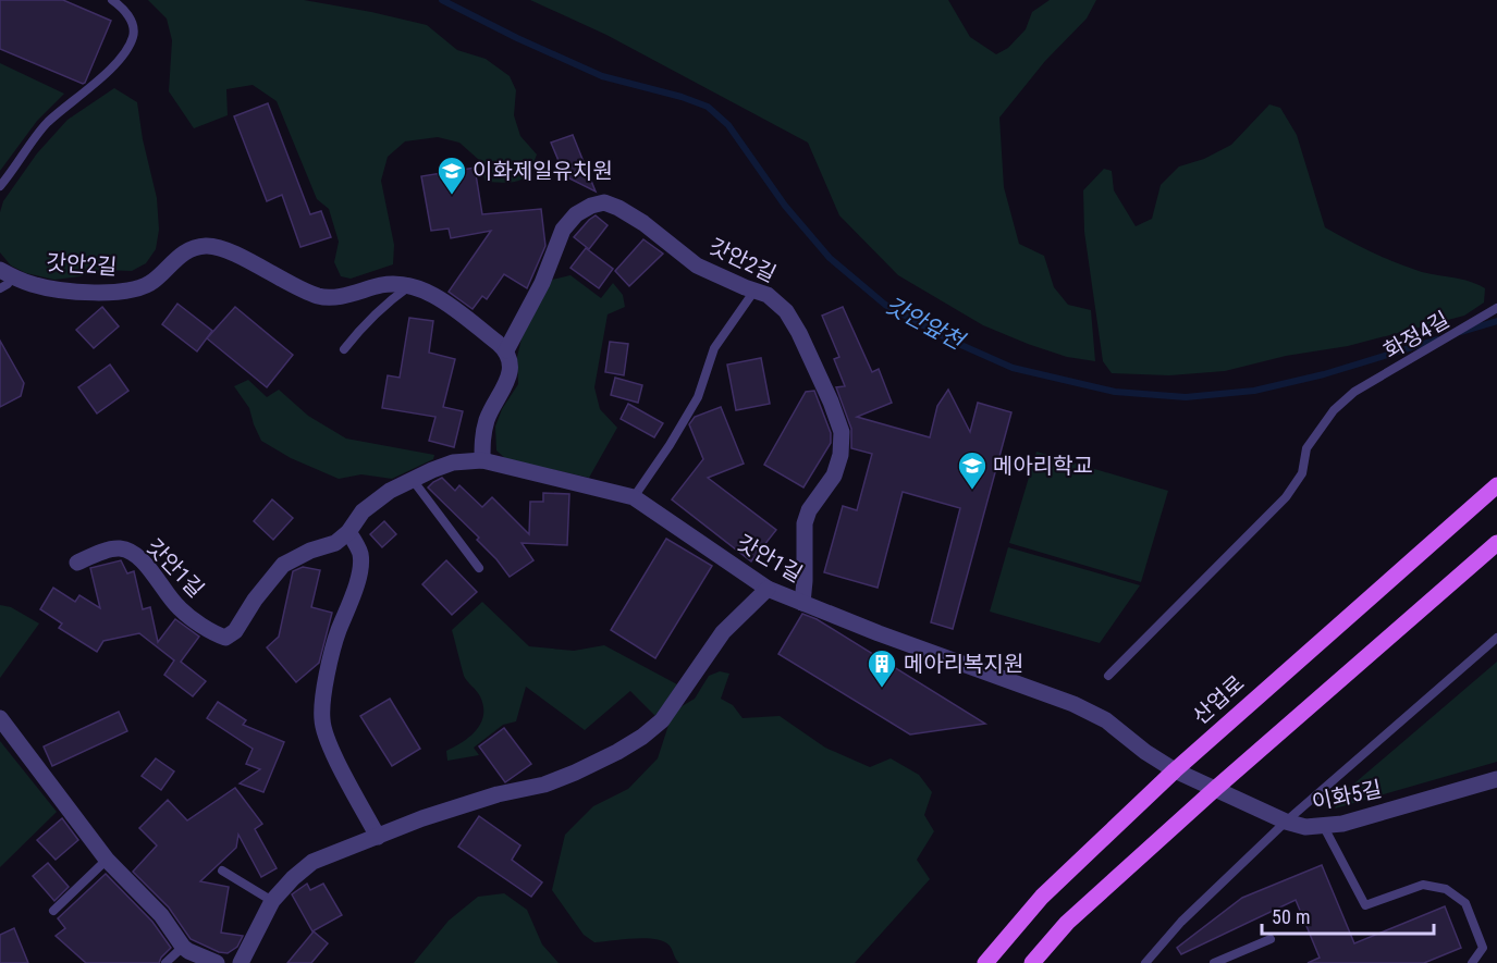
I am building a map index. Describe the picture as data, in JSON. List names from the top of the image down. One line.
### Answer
{"streets":{"main road":["산업로"],"street":["갓안2길","갓안1길","이화5길"],"lane":["화정4길"]},"crossings":[["갓안2길","갓안1길"],["갓안1길","산업로"],["갓안1길","이화5길"],["산업로","이화5길"]],"water":["갓안앞천"],"places":{"school or university":["이화제일유치원","메아리학교"],"building":["메아리복지원"]},"scale_bar":"50 m"}
